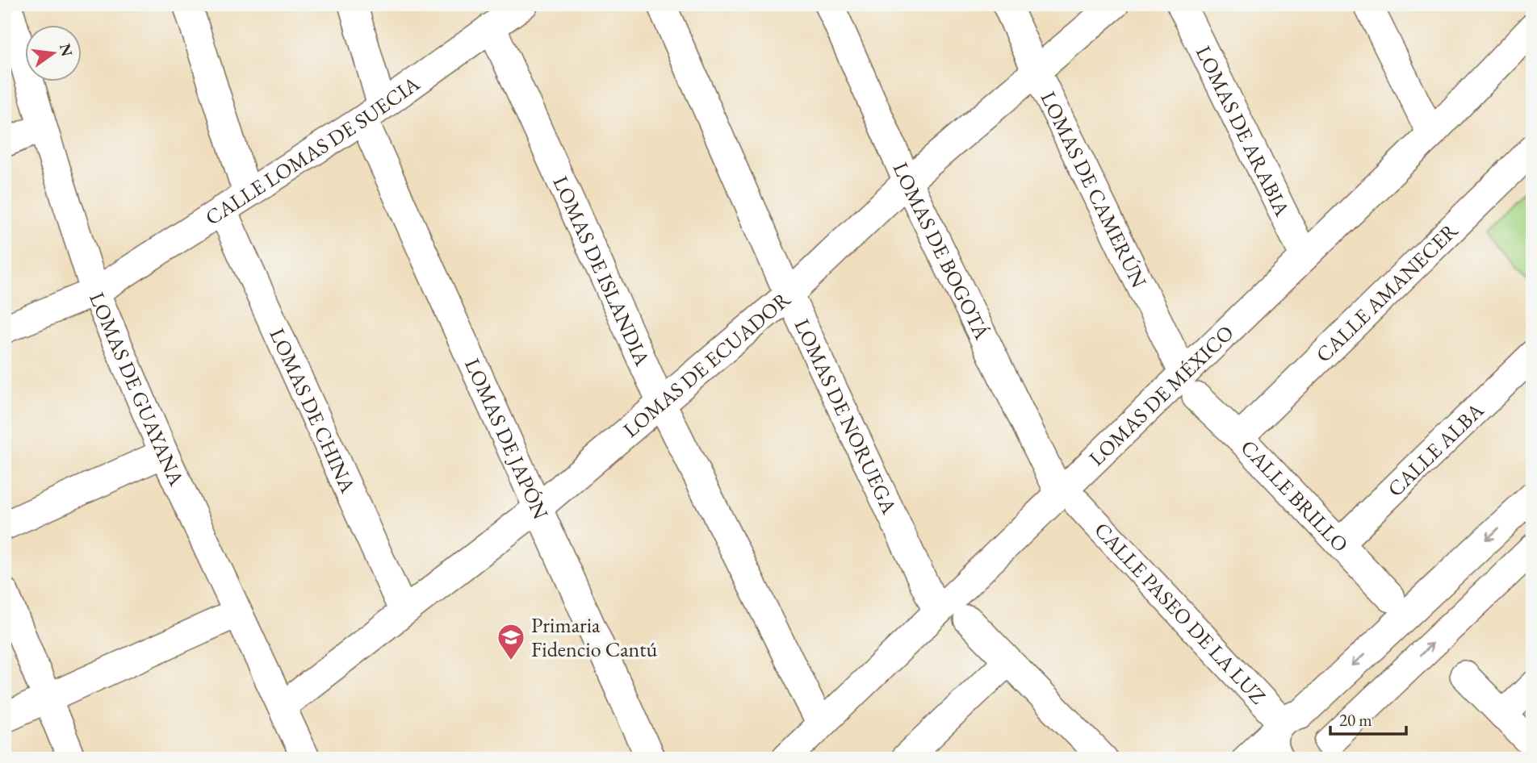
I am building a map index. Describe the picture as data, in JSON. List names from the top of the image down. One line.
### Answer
{"streets":{"street":["LOMAS DE ARABIA","CALLE LOMAS DE SUECIA","LOMAS DE CAMERÚN","LOMAS DE BOGOTÁ","LOMAS DE ISLANDIA","CALLE AMANECER","LOMAS DE ECUADOR","LOMAS DE GUAYANA","LOMAS DE MÉXICO","LOMAS DE CHINA","LOMAS DE NORUEGA","LOMAS DE JAPÓN","CALLE ALBA","CALLE BRILLO","CALLE PASEO DE LA LUZ"]},"crossings":[["LOMAS DE ARABIA","LOMAS DE MÉXICO"],["CALLE LOMAS DE SUECIA","LOMAS DE ISLANDIA"],["CALLE LOMAS DE SUECIA","LOMAS DE GUAYANA"],["CALLE LOMAS DE SUECIA","LOMAS DE CHINA"],["CALLE LOMAS DE SUECIA","LOMAS DE JAPÓN"],["LOMAS DE CAMERÚN","LOMAS DE ECUADOR"],["LOMAS DE CAMERÚN","LOMAS DE MÉXICO"],["LOMAS DE CAMERÚN","CALLE BRILLO"],["LOMAS DE BOGOTÁ","LOMAS DE ECUADOR"],["LOMAS DE BOGOTÁ","LOMAS DE MÉXICO"],["LOMAS DE BOGOTÁ","CALLE PASEO DE LA LUZ"],["LOMAS DE ISLANDIA","LOMAS DE ECUADOR"],["LOMAS DE ISLANDIA","LOMAS DE MÉXICO"],["CALLE AMANECER","CALLE BRILLO"],["LOMAS DE ECUADOR","LOMAS DE GUAYANA"],["LOMAS DE ECUADOR","LOMAS DE CHINA"],["LOMAS DE ECUADOR","LOMAS DE NORUEGA"],["LOMAS DE ECUADOR","LOMAS DE JAPÓN"],["LOMAS DE MÉXICO","LOMAS DE NORUEGA"],["LOMAS DE MÉXICO","CALLE BRILLO"],["LOMAS DE MÉXICO","CALLE PASEO DE LA LUZ"],["CALLE ALBA","CALLE BRILLO"]],"places":{"school or university":["Primaria Fidencio Cantú"]},"scale_bar":"20 m","north":"right"}
